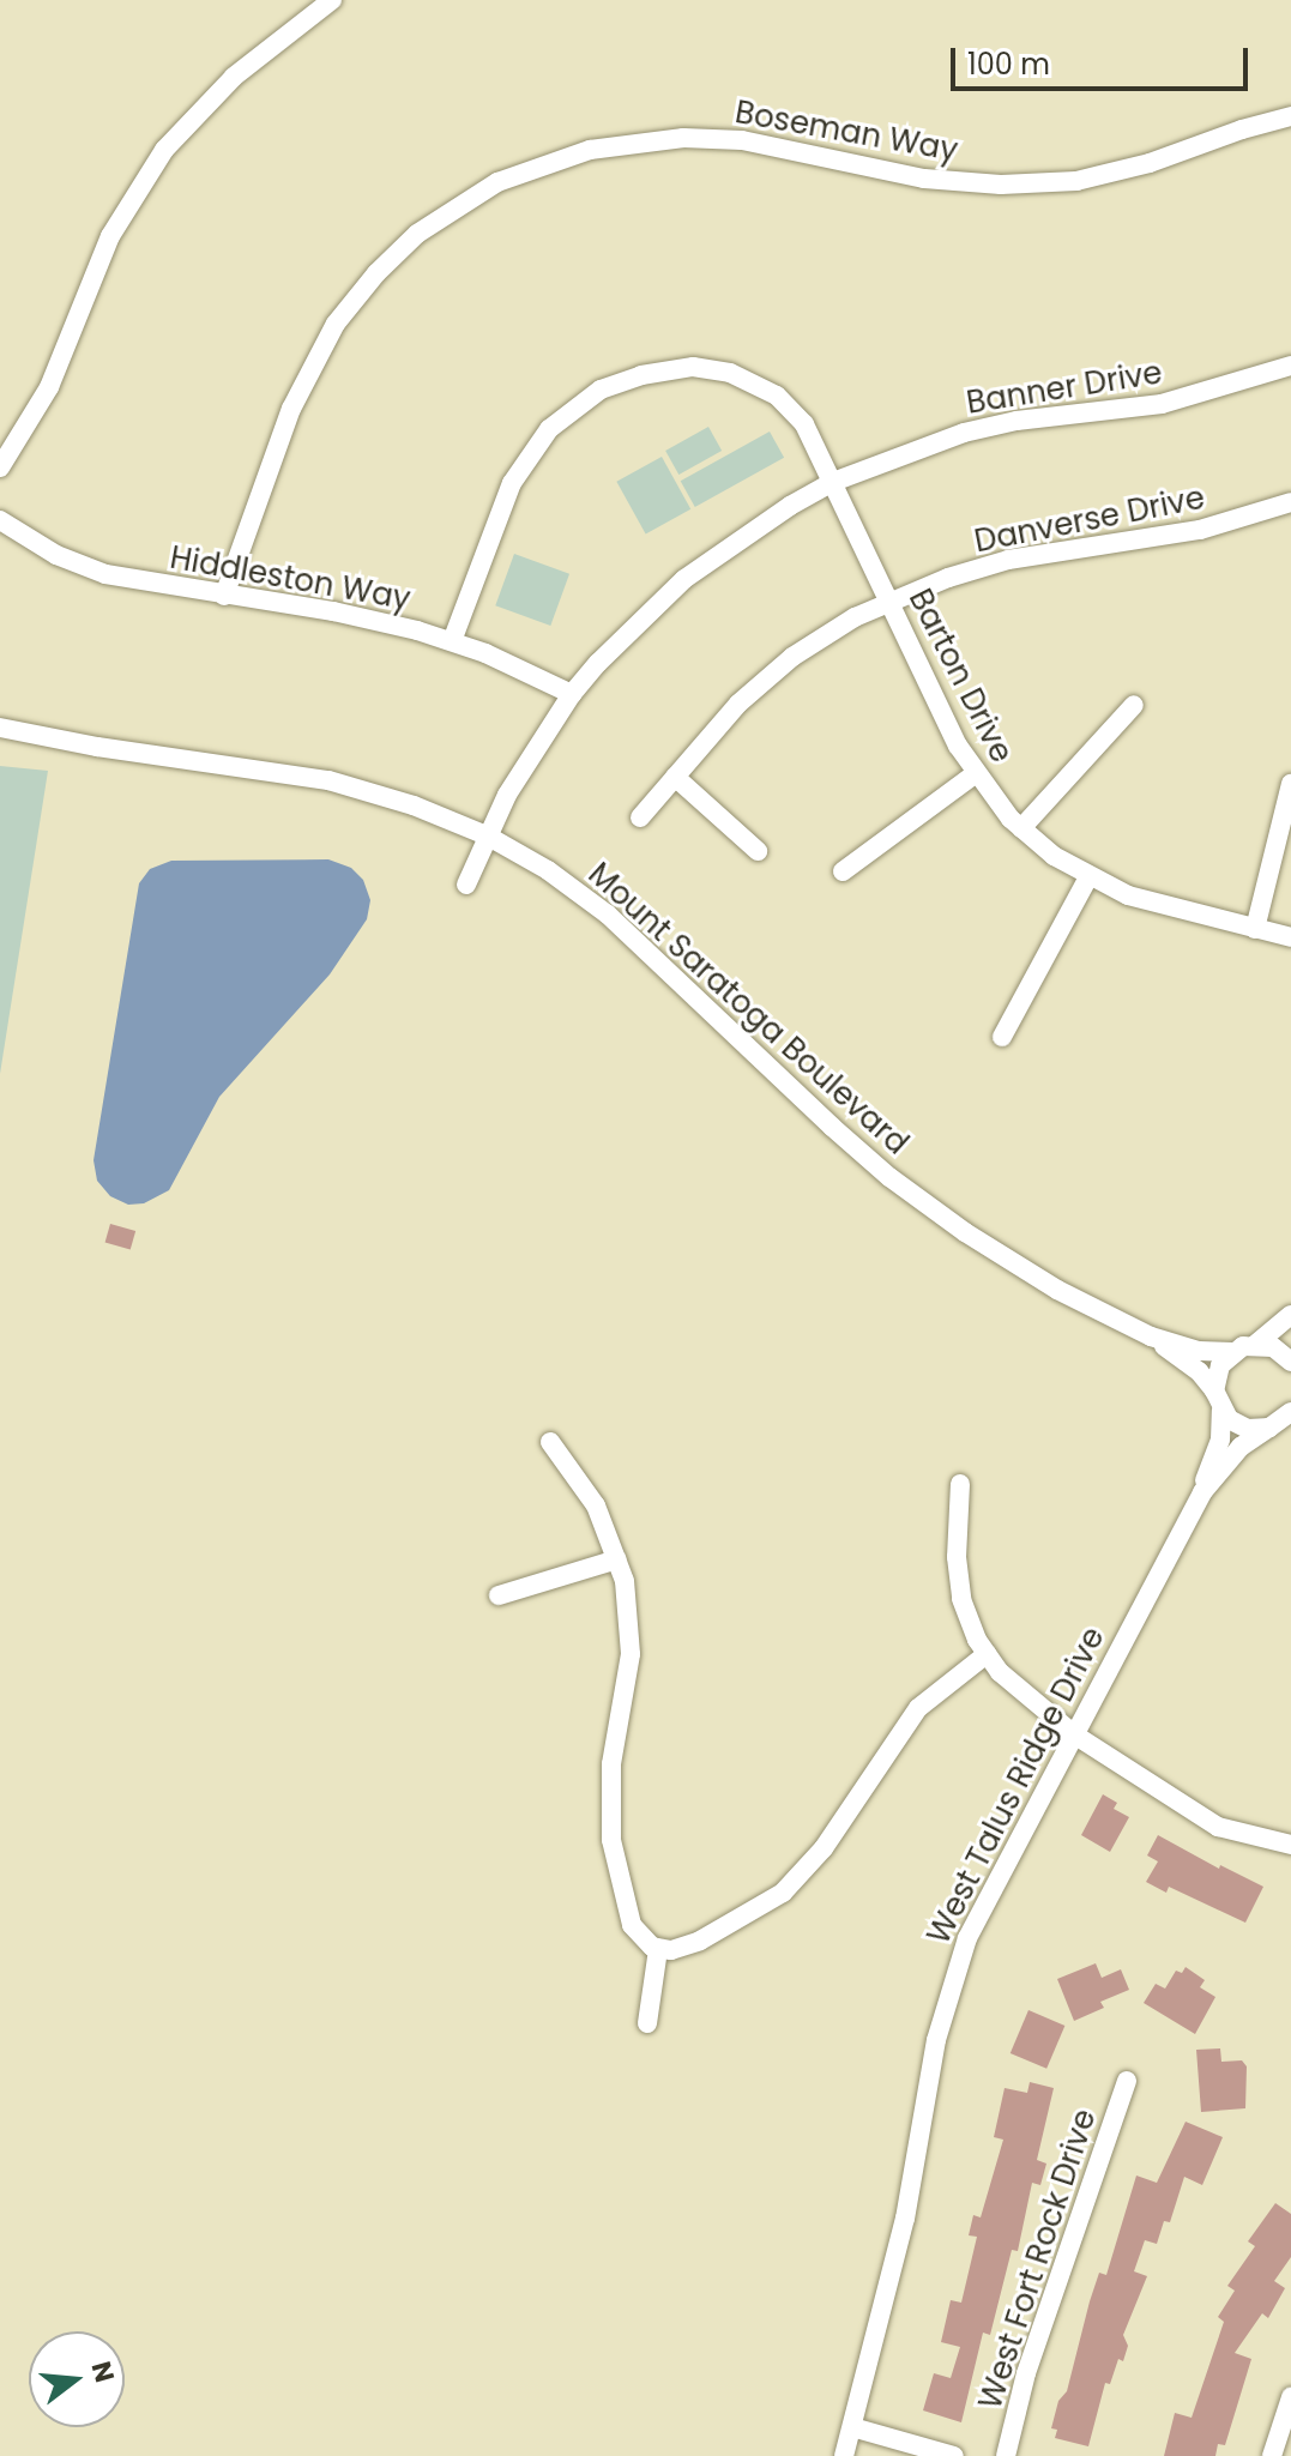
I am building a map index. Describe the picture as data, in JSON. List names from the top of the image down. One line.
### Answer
{"streets":{"street":["Boseman Way","Banner Drive","Danverse Drive","Hiddleston Way","Barton Drive","Mount Saratoga Boulevard","West Talus Ridge Drive","West Fort Rock Drive"]},"crossings":[["Boseman Way","Hiddleston Way"],["Banner Drive","Hiddleston Way"],["Banner Drive","Barton Drive"],["Banner Drive","Mount Saratoga Boulevard"],["Danverse Drive","Barton Drive"],["Hiddleston Way","Barton Drive"]],"scale_bar":"100 m","north":"right"}
